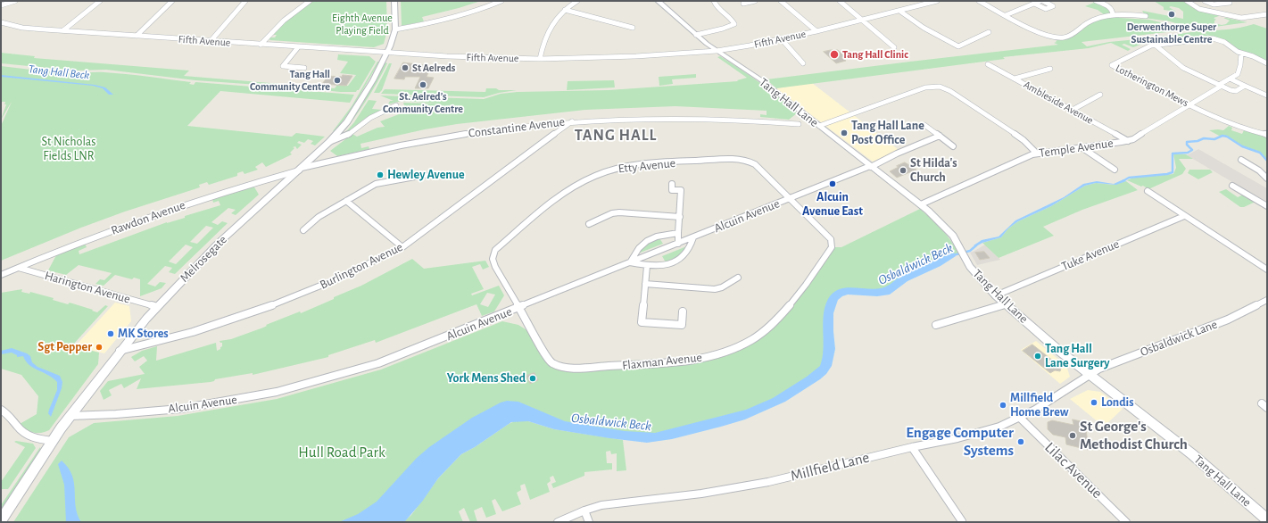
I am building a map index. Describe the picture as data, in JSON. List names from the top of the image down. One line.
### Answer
{"streets":{"street":["Fifth Avenue","Lotherington Mews","Tang Hall Lane","Ambleside Avenue","Constantine Avenue","Temple Avenue","Etty Avenue","Alcuin Avenue","Rawdon Avenue","Tuke Avenue","Melrosegate","Burlington Avenue","Harington Avenue","Osbaldwick Lane","Flaxman Avenue","Millfield Lane","Lilac Avenue"]},"crossings":[["Fifth Avenue","Tang Hall Lane"],["Fifth Avenue","Melrosegate"],["Lotherington Mews","Temple Avenue"],["Tang Hall Lane","Temple Avenue"],["Tang Hall Lane","Alcuin Avenue"],["Tang Hall Lane","Tuke Avenue"],["Tang Hall Lane","Osbaldwick Lane"],["Tang Hall Lane","Millfield Lane"],["Ambleside Avenue","Temple Avenue"],["Constantine Avenue","Rawdon Avenue"],["Constantine Avenue","Melrosegate"],["Constantine Avenue","Burlington Avenue"],["Etty Avenue","Alcuin Avenue"],["Etty Avenue","Flaxman Avenue"],["Alcuin Avenue","Melrosegate"],["Alcuin Avenue","Flaxman Avenue"],["Rawdon Avenue","Melrosegate"],["Rawdon Avenue","Harington Avenue"],["Melrosegate","Burlington Avenue"],["Melrosegate","Harington Avenue"],["Osbaldwick Lane","Millfield Lane"],["Millfield Lane","Lilac Avenue"]],"districts":["TANG HALL"],"water":["Tang Hall Beck","Osbaldwick Beck"],"parks":["Eighth Avenue Playing Field","St Nicholas Fields LNR","Hull Road Park"],"places":["Derwenthorpe Super Sustainable Centre","Tang Hall Clinic","St Aelreds","Tang Hall Community Centre","St. Aelred’s Community Centre","Tang Hall Lane Post Office","St Hilda's Church","Hewley Avenue","Alcuin Avenue East","MK Stores","Sgt Pepper","Tang Hall Lane Surgery","York Mens Shed","Londis","Millfield Home Brew","St George's Methodist Church","Engage Computer Systems"]}
